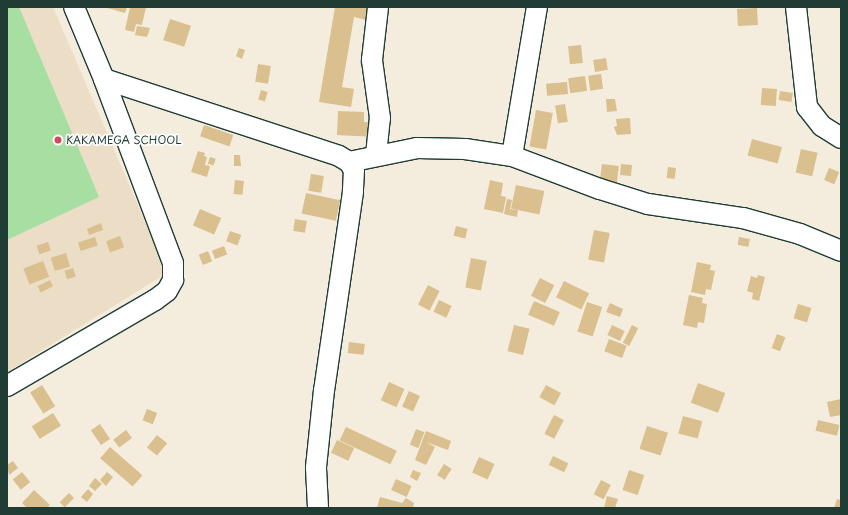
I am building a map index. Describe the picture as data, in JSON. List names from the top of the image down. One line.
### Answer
{"places":["KAKAMEGA SCHOOL"]}
